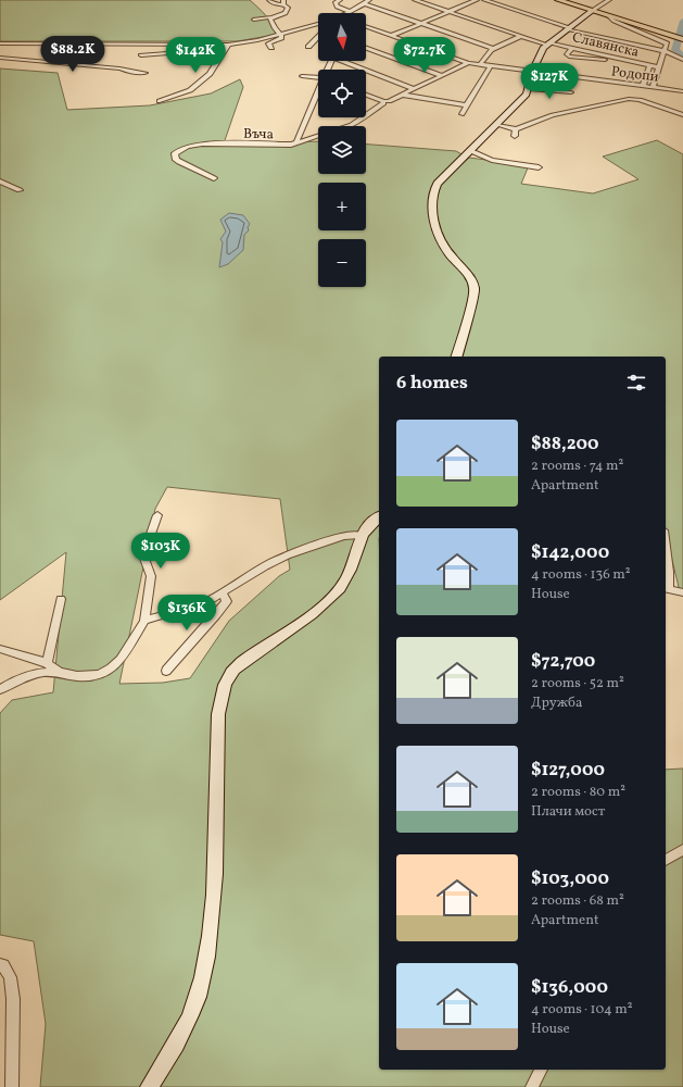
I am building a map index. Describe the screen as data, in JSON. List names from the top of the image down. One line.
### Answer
{"streets":{"street":["Славянска","Родопи","Въча"]},"crossings":[["Родопи","Въча"]],"north":"bottom","page":{"map_buttons":["+","−"],"price":["$88.2K","$142K","$72.7K","$127K","$103K","$136K"],"heading":"6 homes","list":[{"name":"$88,200","note":"2 rooms · 74 m² · Apartment"},{"name":"$142,000","note":"4 rooms · 136 m² · House"},{"name":"$72,700","note":"2 rooms · 52 m² · Дружба"},{"name":"$127,000","note":"2 rooms · 80 m² · Плачи мост"},{"name":"$103,000","note":"2 rooms · 68 m² · Apartment"},{"name":"$136,000","note":"4 rooms · 104 m² · House"}]}}
